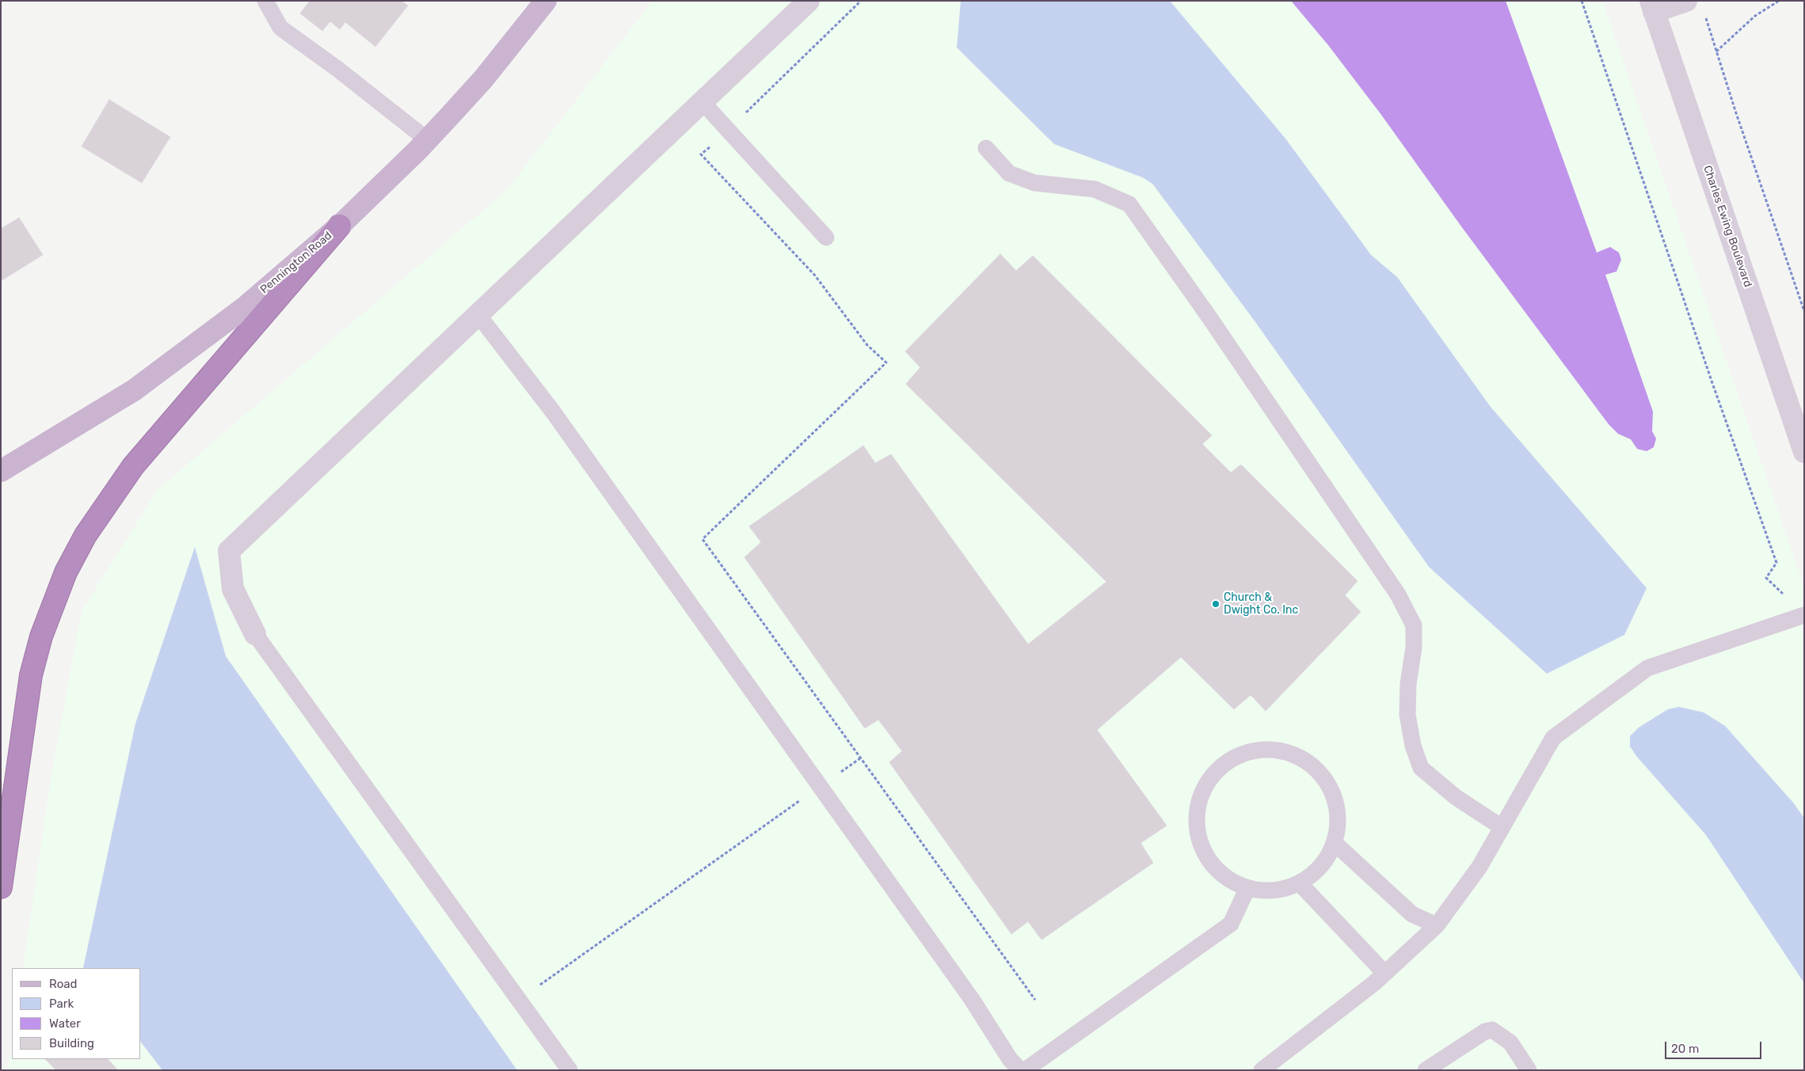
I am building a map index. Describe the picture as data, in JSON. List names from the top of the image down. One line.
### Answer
{"streets":{"main road":["Pennington Road"],"street":["Charles Ewing Boulevard"]},"places":["Church & Dwight Co. Inc"],"legend":["Road","Park","Water","Building"],"scale_bar":"20 m"}
